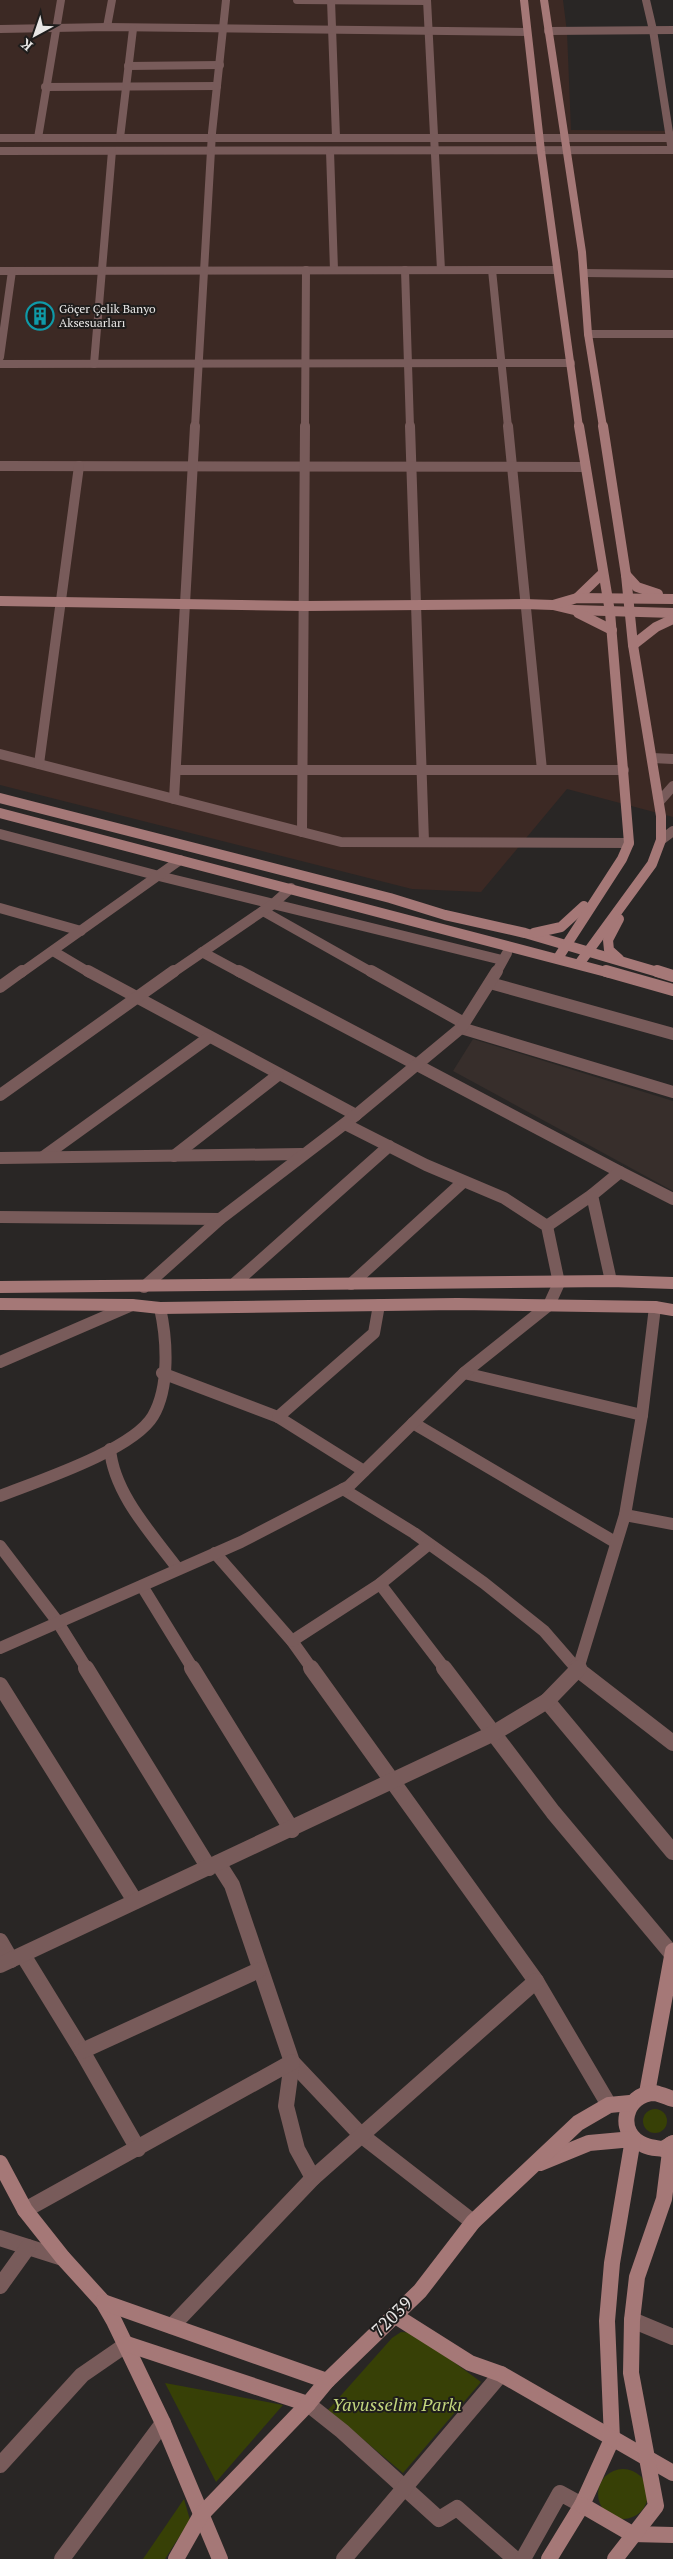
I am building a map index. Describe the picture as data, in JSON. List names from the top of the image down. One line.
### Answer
{"streets":{"main road":["72039"]},"parks":["Yavusselim Parkı"],"places":{"building":["Göçer Çelik Banyo Aksesuarları"]},"north":"bottom left"}
